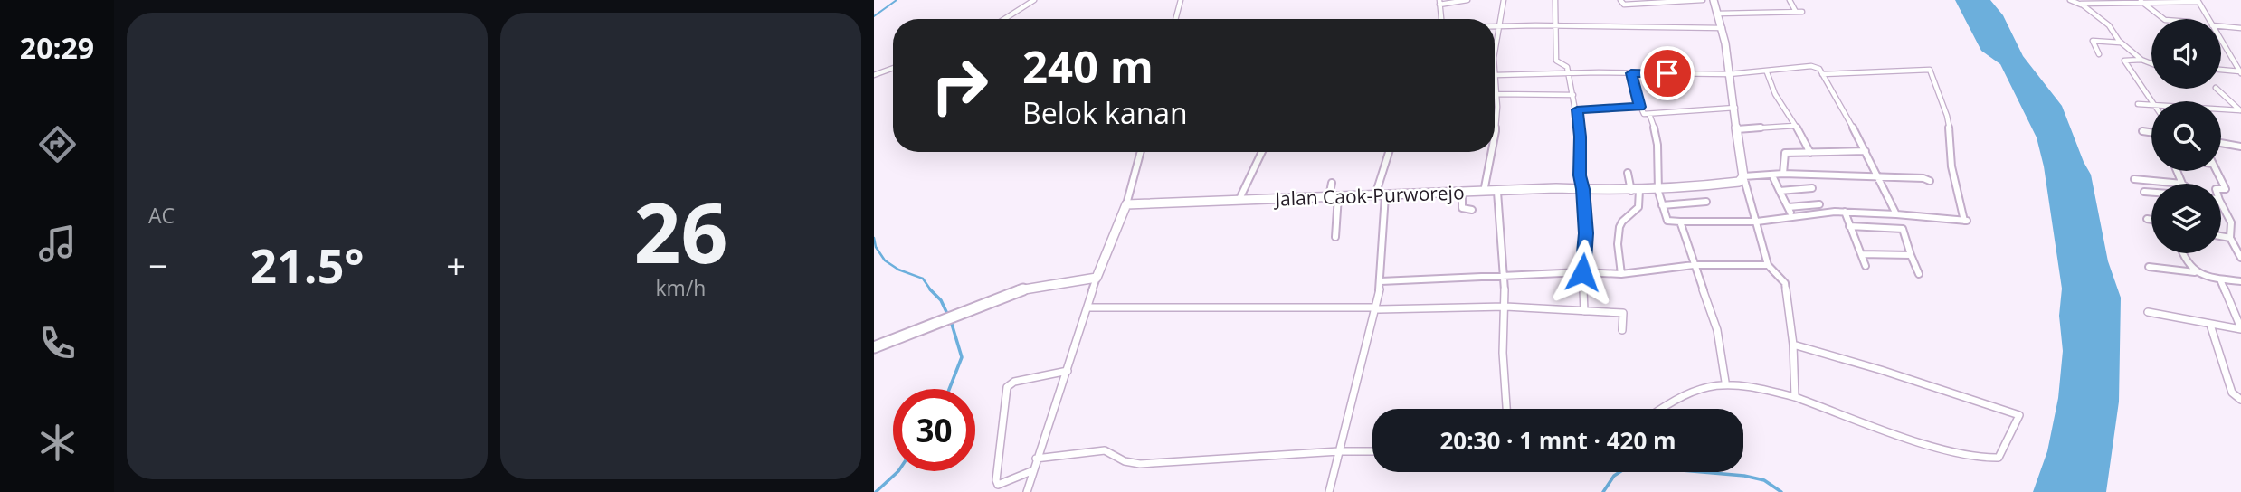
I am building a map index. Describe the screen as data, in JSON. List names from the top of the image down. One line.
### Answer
{"streets":{"street":["Jalan Caok-Purworejo"]},"page":{"tabs":"20:29","tile":["AC",["26","km/h"]],"turn":["240 m","Belok kanan"],"heat":["−","21.5°","+"],"limit":"30","trip":"20:30 · 1 mnt · 420 m"}}
